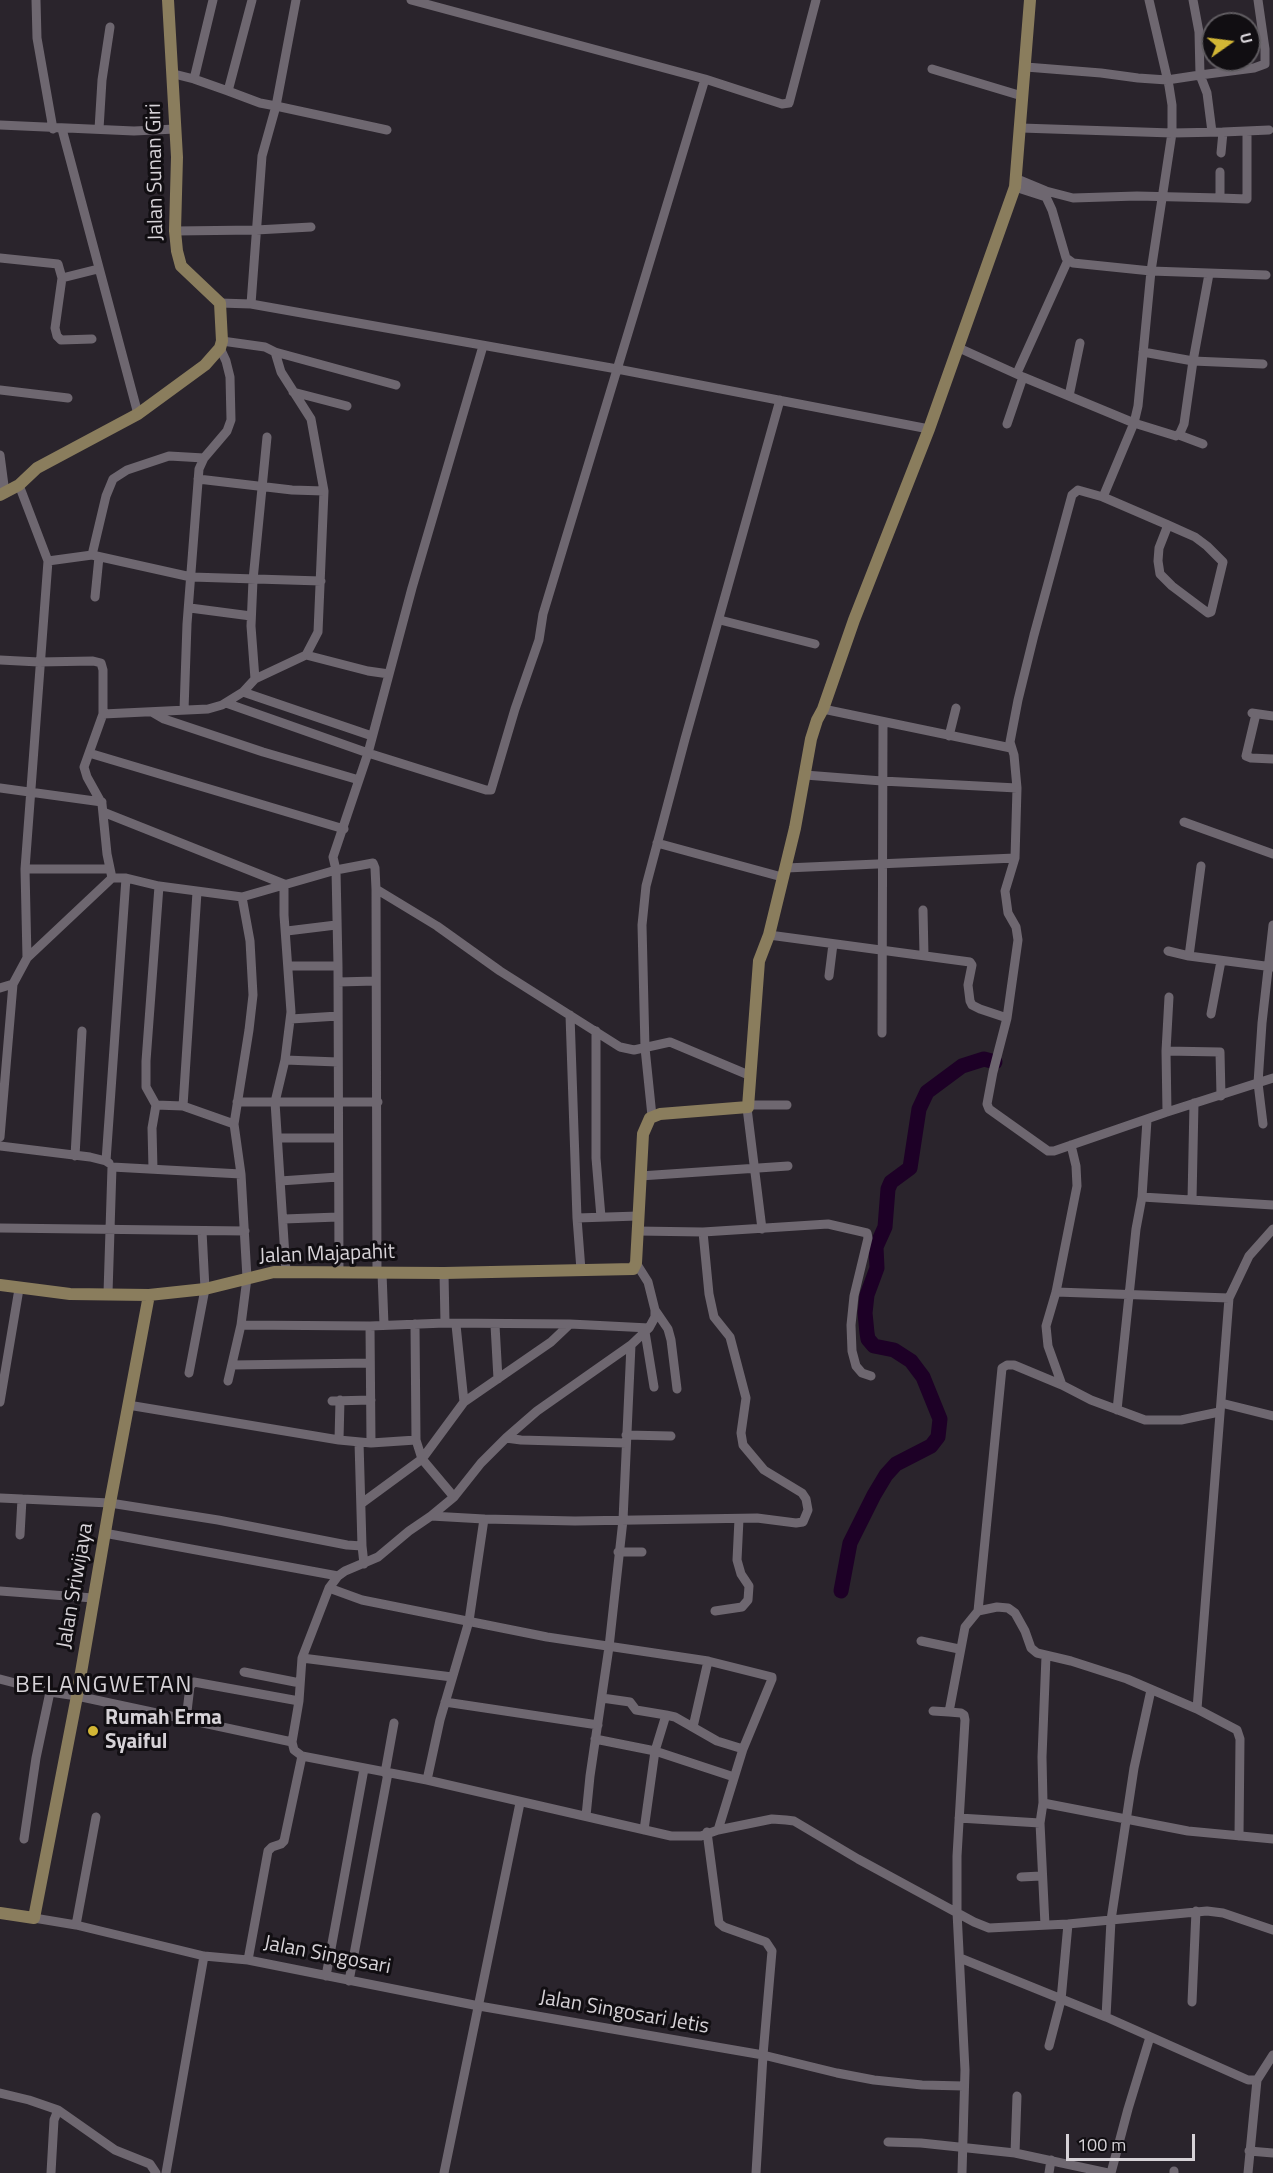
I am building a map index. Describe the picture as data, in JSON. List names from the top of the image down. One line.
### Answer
{"streets":{"street":["Jalan Sunan Giri","Jalan Majapahit","Jalan Sriwijaya","Jalan Singosari","Jalan Singosari Jetis"]},"crossings":[["Jalan Majapahit","Jalan Sriwijaya"],["Jalan Sriwijaya","Jalan Singosari"],["Jalan Singosari","Jalan Singosari Jetis"]],"districts":["BELANGWETAN"],"places":["Rumah Erma Syaiful"],"scale_bar":"100 m","north":"right"}
